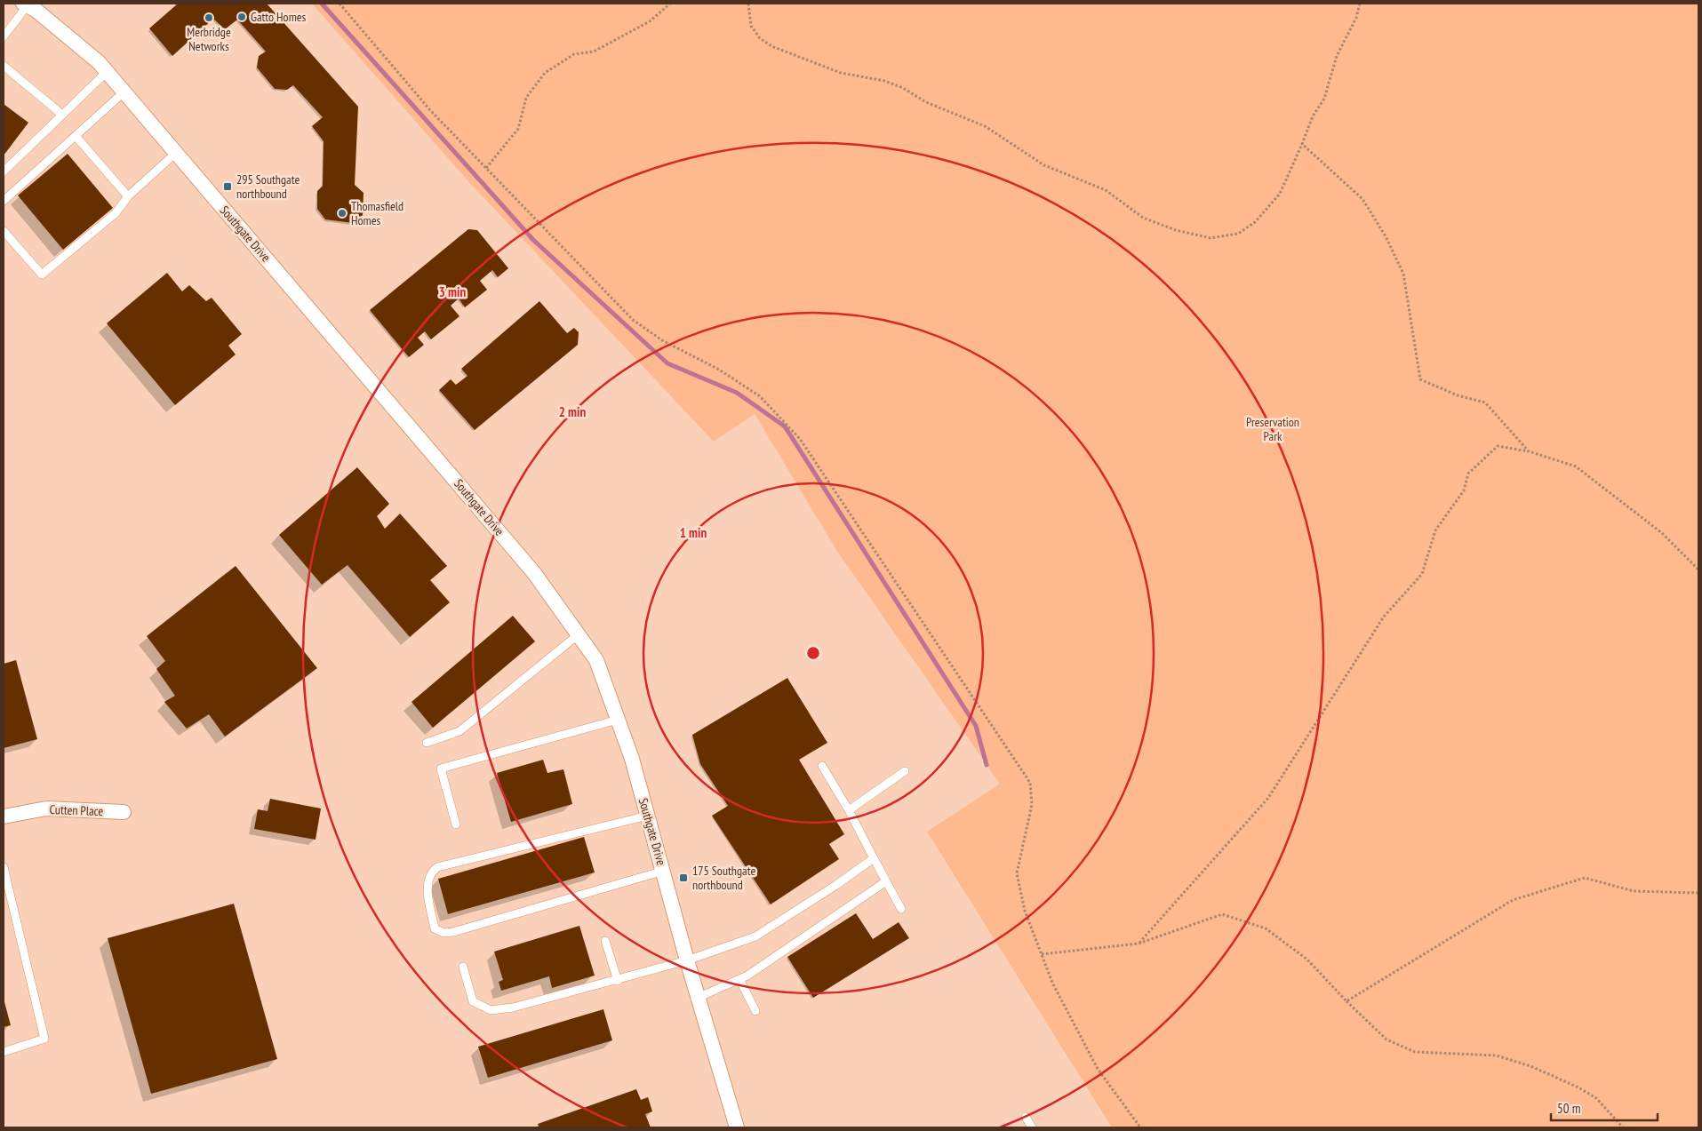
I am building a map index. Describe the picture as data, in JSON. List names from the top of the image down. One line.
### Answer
{"streets":{"street":["Southgate Drive","Cutten Place"]},"parks":["Preservation Park"],"places":{"other":["Gatto Homes","Merbridge Networks","Thomasfield Homes"],"transit":["295 Southgate northbound","175 Southgate northbound"]},"scale_bar":"50 m","rings":["3 min","2 min","1 min"]}
